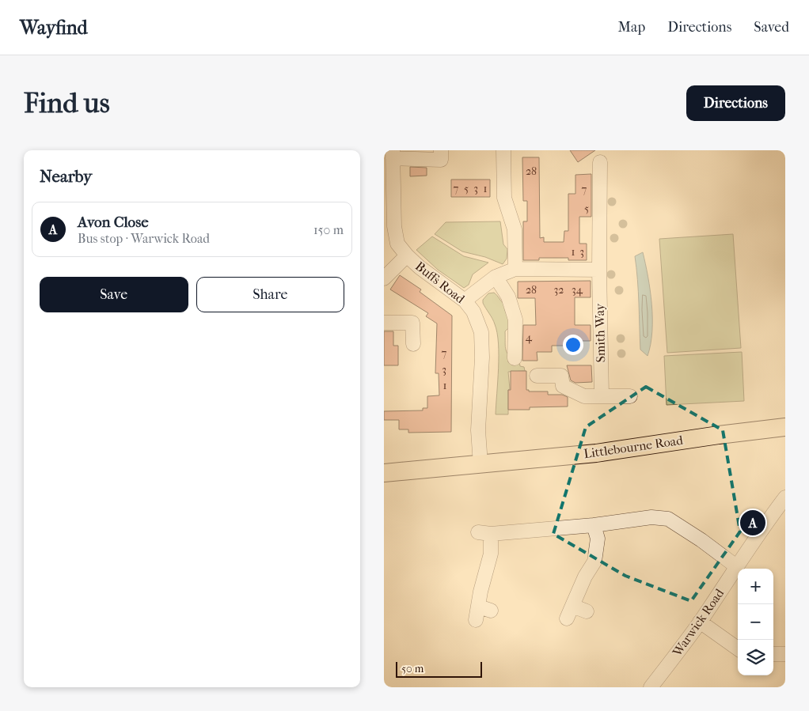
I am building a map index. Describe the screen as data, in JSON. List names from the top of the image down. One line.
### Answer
{"streets":{"main road":["Littlebourne Road"],"street":["Buffs Road","Smith Way","Warwick Road"]},"crossings":[["Buffs Road","Littlebourne Road"]],"house_numbers":["28","7","5","3","1","7","5","1","3","28","32","34","4","7","3","1"],"scale_bar":"50 m","page":{"header":"Wayfind","nav":["Map","Directions","Saved"],"buttons":["Directions",["Save","Share"]],"title":"Find us","heading":"Nearby","list":[{"mark":"A","name":"Avon Close","note":"Bus stop · Warwick Road","value":"150 m"}],"pins":"A","map_buttons":["+","−"],"scale":"50 m"}}
